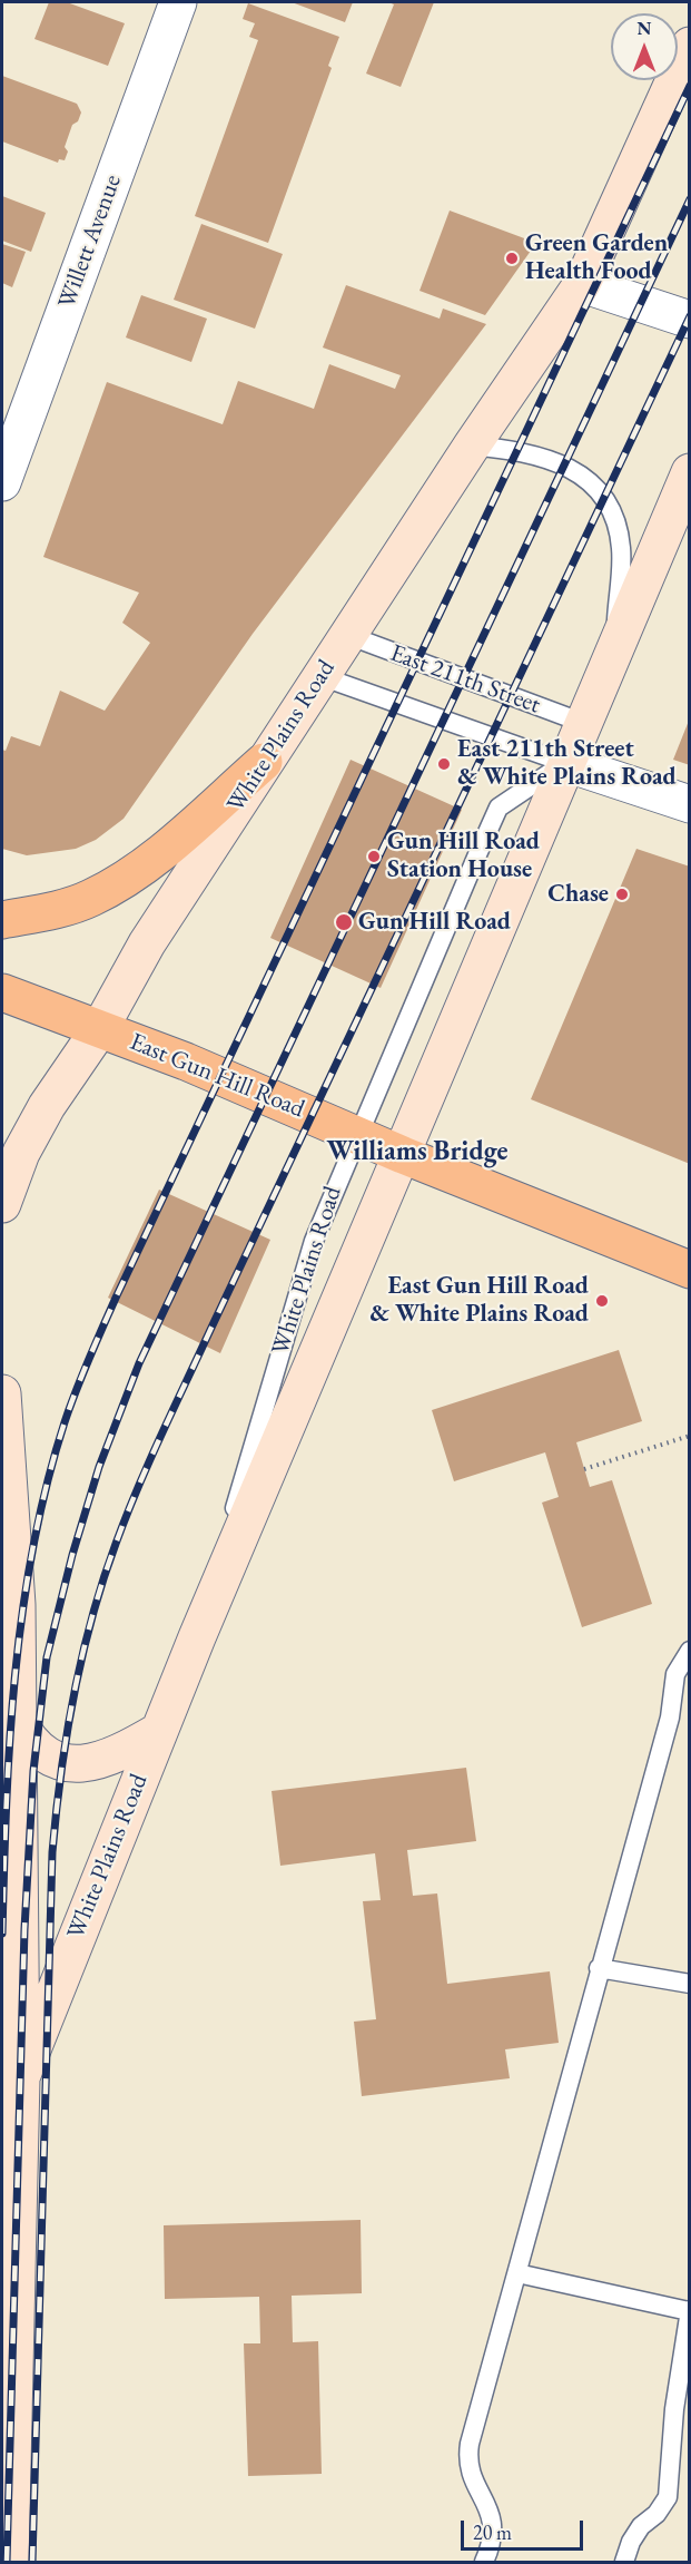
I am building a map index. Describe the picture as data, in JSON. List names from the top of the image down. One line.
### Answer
{"streets":{"main road":["White Plains Road","East Gun Hill Road"],"street":["Willett Avenue","East 211th Street"]},"crossings":[["East 211th Street","White Plains Road"],["White Plains Road","East Gun Hill Road"]],"districts":["Williams Bridge"],"places":["Green Garden Health Food","East 211th Street & White Plains Road","Gun Hill Road Station House","Chase","Gun Hill Road","East Gun Hill Road & White Plains Road"],"scale_bar":"20 m","north":"top"}
